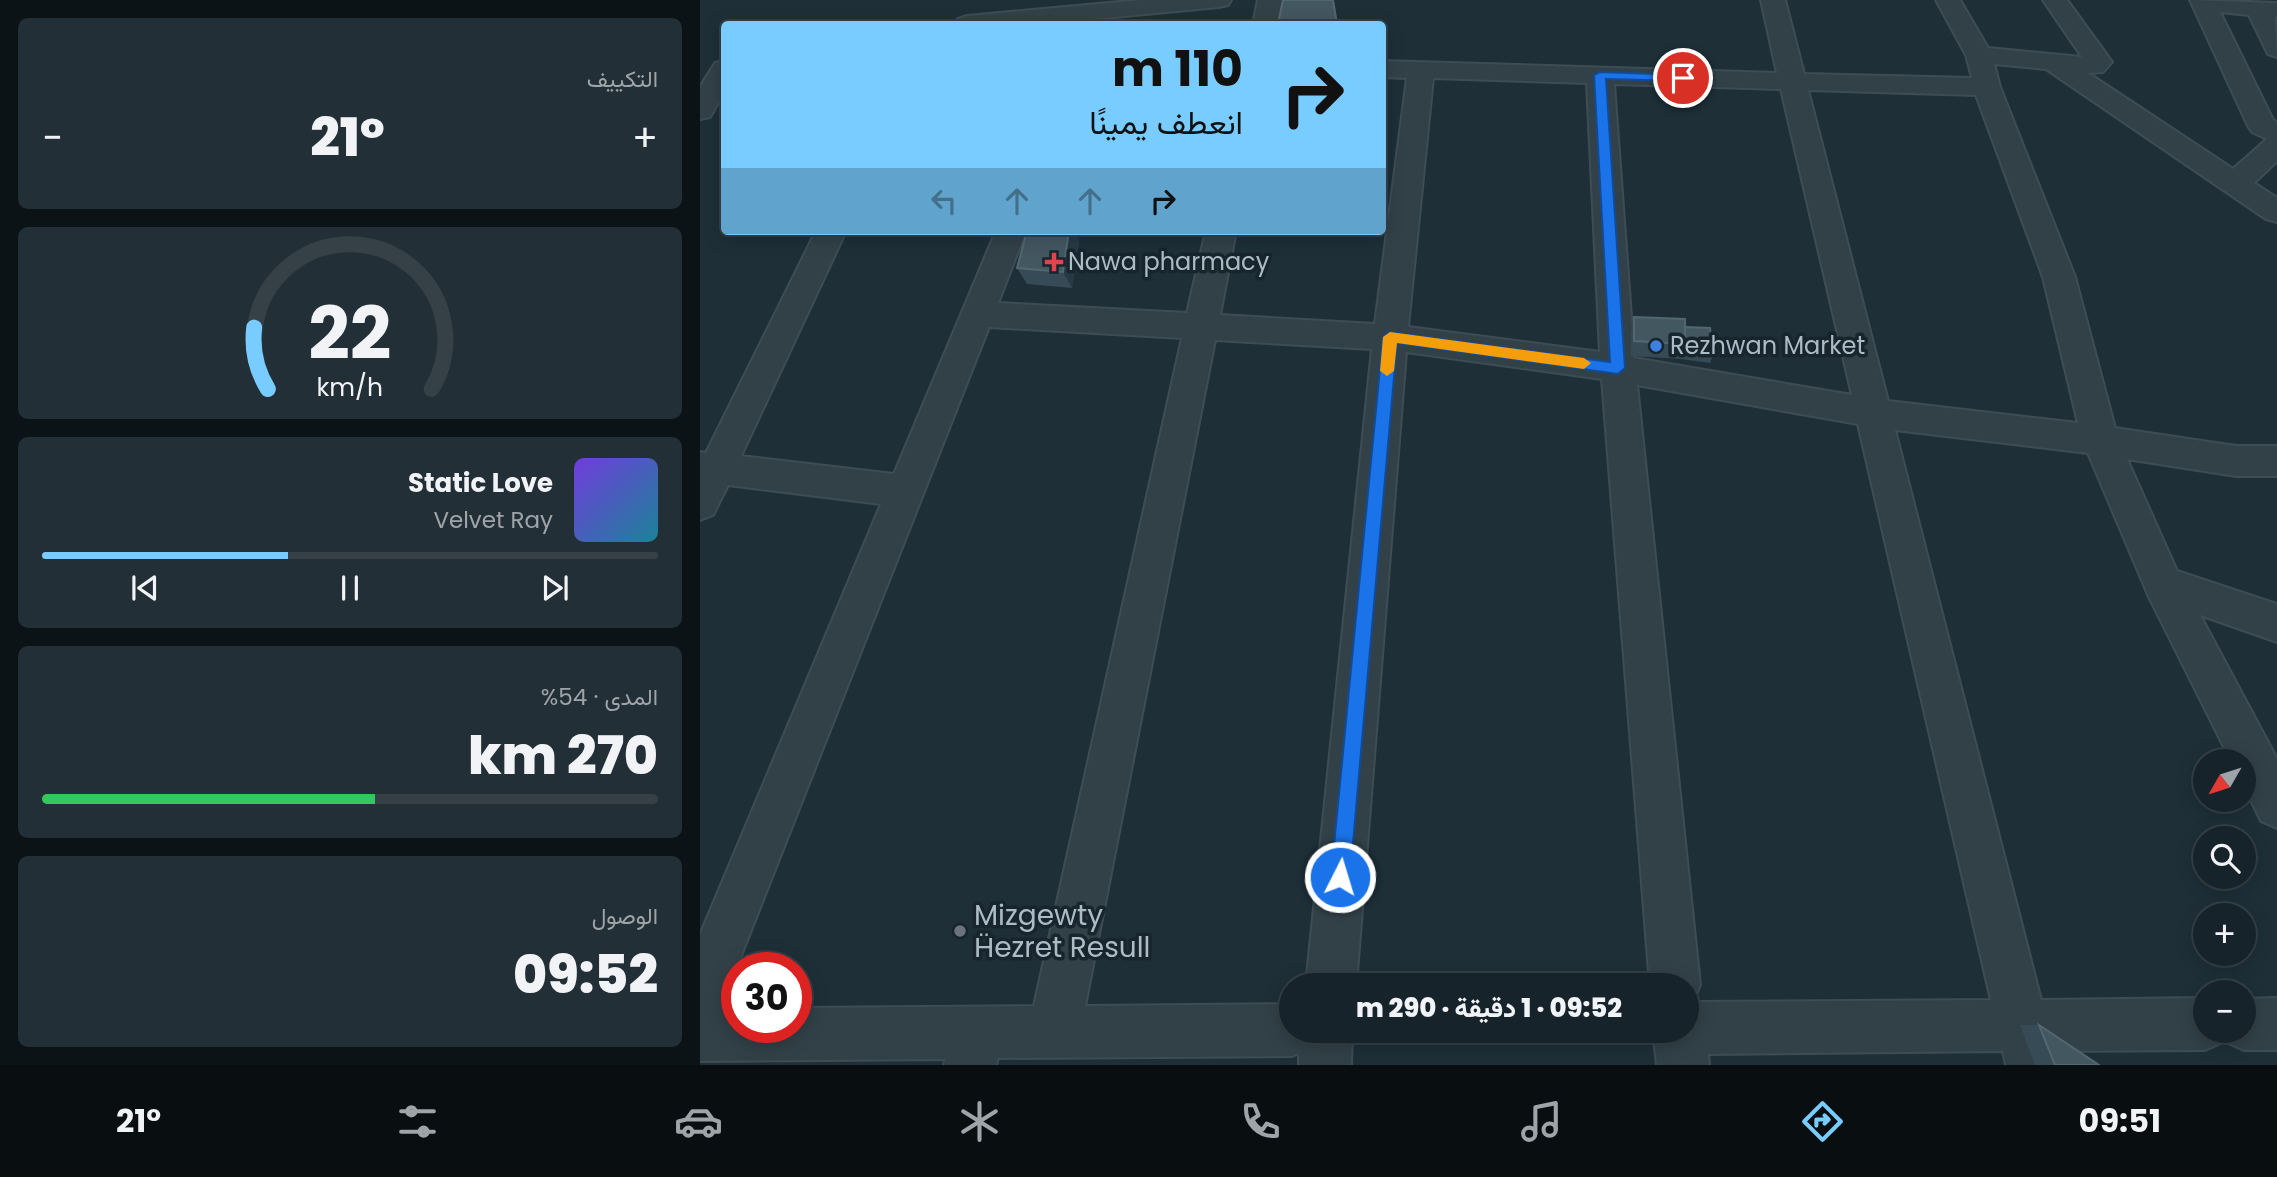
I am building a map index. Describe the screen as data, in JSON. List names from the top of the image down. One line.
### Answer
{"places":{"health":["Nawa pharmacy"],"other":["Rezhwan Market","Mizgewty Ḧezret Resull"]},"north":"bottom left","page":{"tile":["التكييف",["المدى · 54%","270 km"],["الوصول","09:52"]],"turn":["110 m","انعطف يمينًا"],"heat":["−","21°","+"],"song":["Static Love","Velvet Ray"],"map_buttons":["+","−"],"limit":"30","trip":"09:52 · 1 دقيقة · 290 m","tabs":["09:51","21°"],"gauge":["22","km/h"]}}
